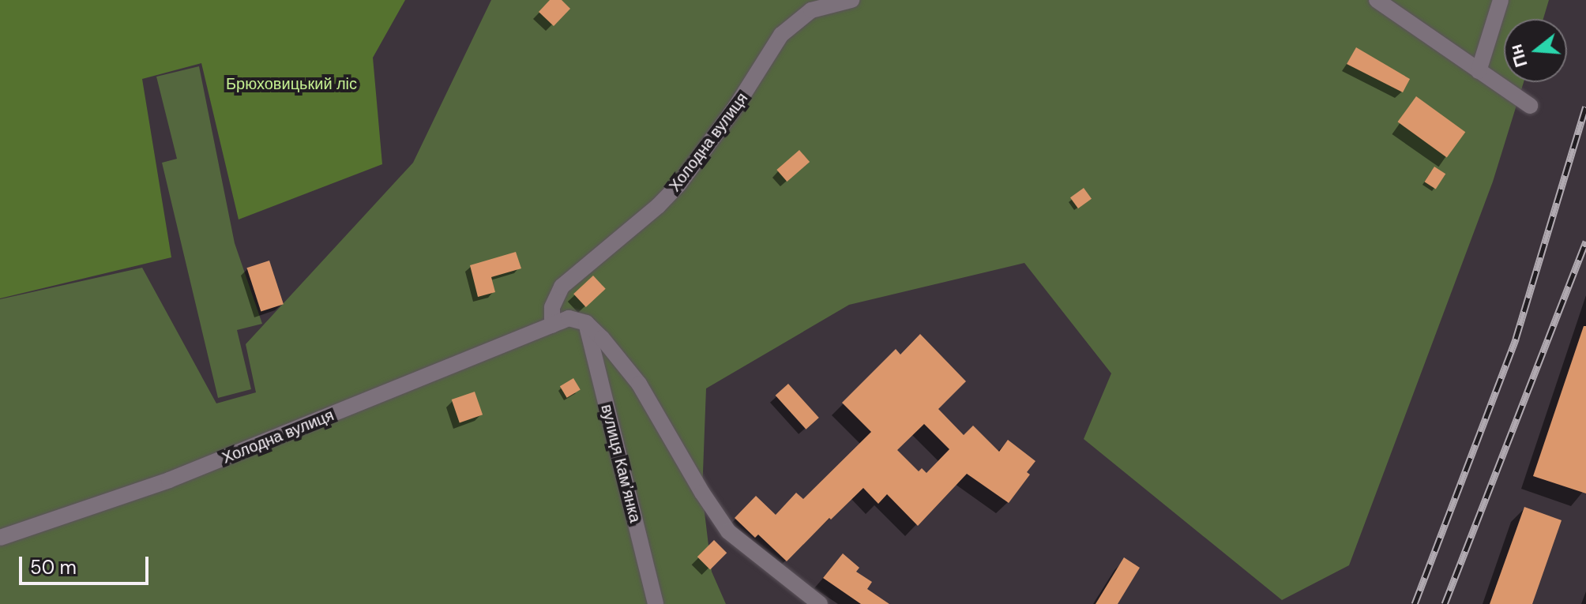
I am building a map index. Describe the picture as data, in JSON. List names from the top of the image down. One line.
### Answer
{"streets":{"street":["Холодна вулиця","вулиця Камʼянка"]},"crossings":[["Холодна вулиця","вулиця Камʼянка"]],"parks":["Брюховицький ліс"],"scale_bar":"50 m","north":"left"}
